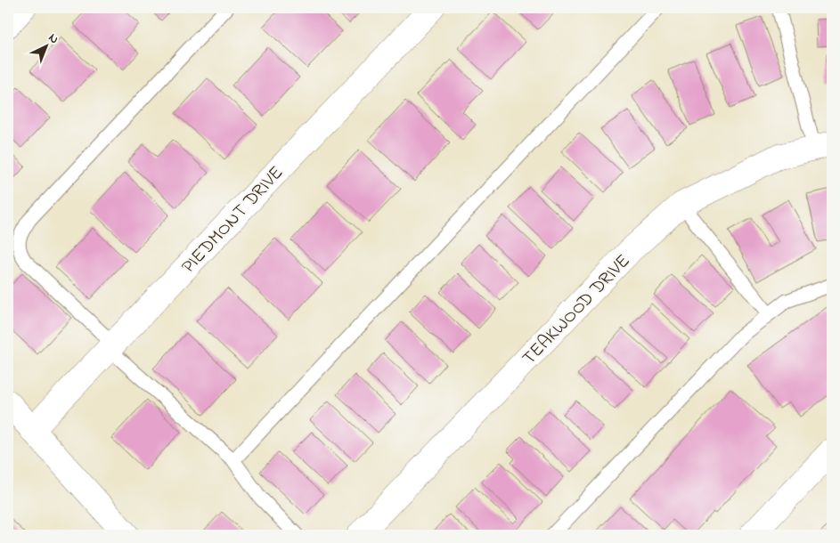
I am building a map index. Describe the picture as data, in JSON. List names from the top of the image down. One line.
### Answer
{"streets":{"street":["PIEDMONT DRIVE","TEAKWOOD DRIVE"]},"north":"top right"}
